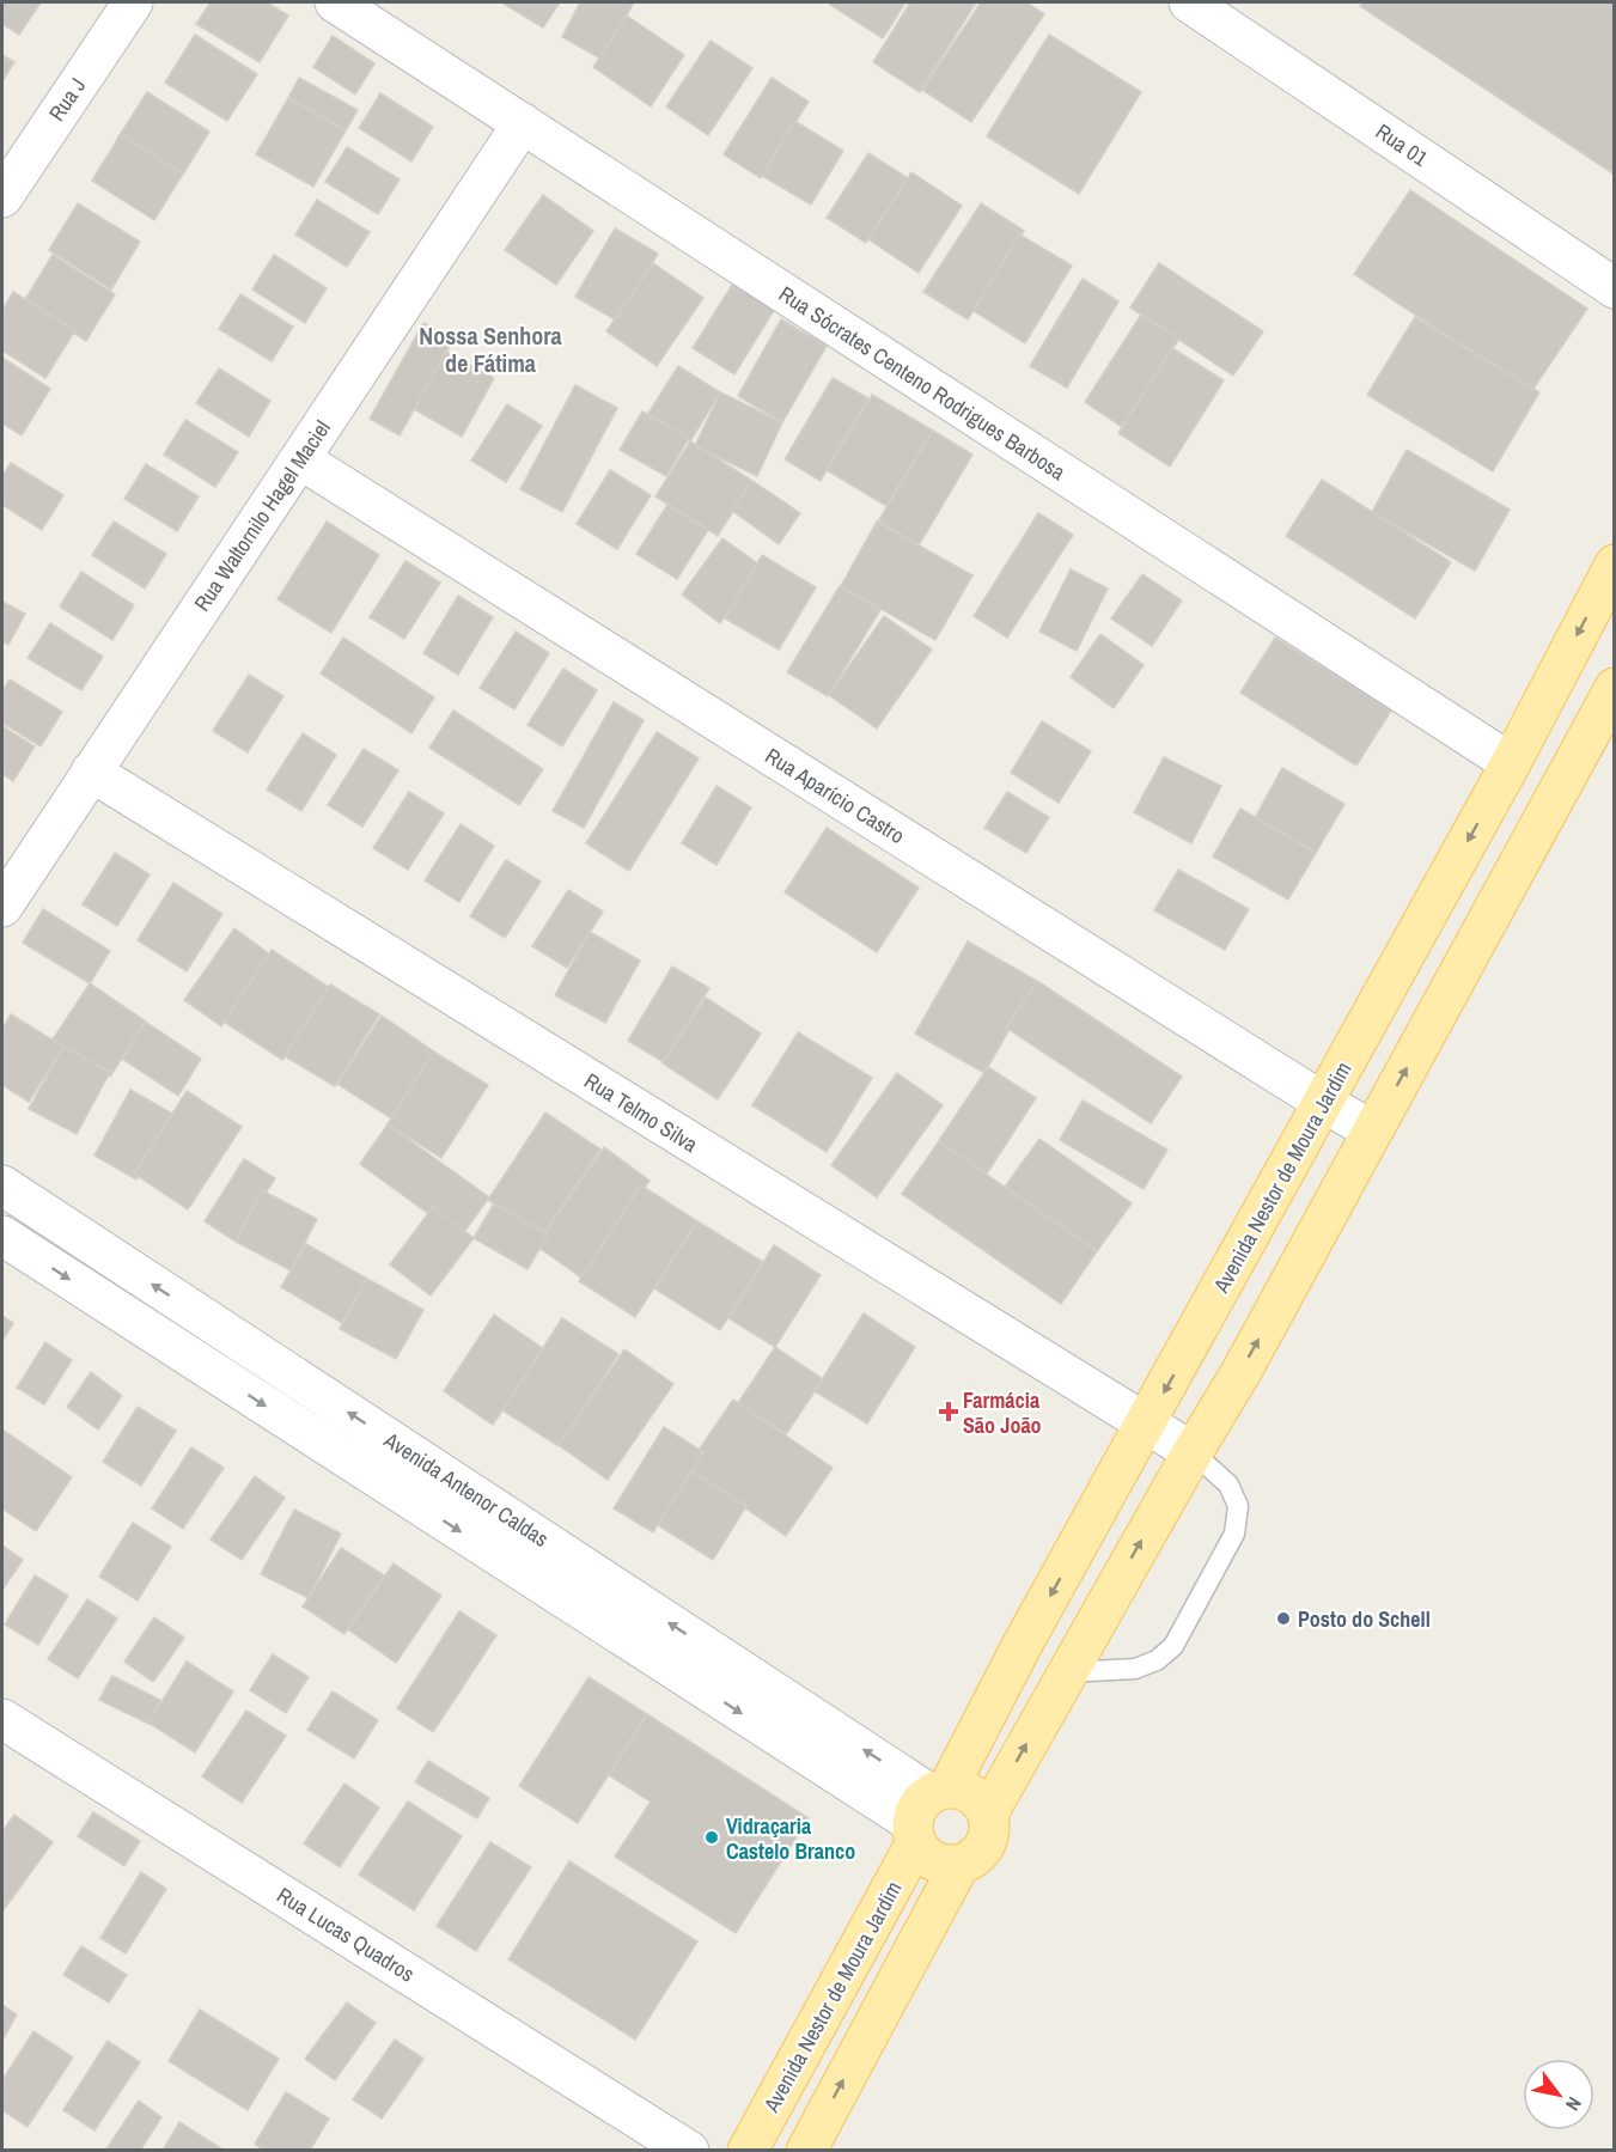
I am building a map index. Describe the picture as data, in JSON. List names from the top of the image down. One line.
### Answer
{"streets":{"main road":["Avenida Nestor de Moura Jardim"],"street":["Rua J","Rua 01","Rua Sócrates Centeno Rodrigues Barbosa","Rua Waltornilo Hagel Maciel","Rua Aparício Castro","Rua Telmo Silva","Avenida Antenor Caldas","Rua Lucas Quadros"]},"crossings":[["Rua Sócrates Centeno Rodrigues Barbosa","Rua Waltornilo Hagel Maciel"],["Rua Sócrates Centeno Rodrigues Barbosa","Avenida Nestor de Moura Jardim"],["Rua Waltornilo Hagel Maciel","Rua Aparício Castro"],["Rua Waltornilo Hagel Maciel","Rua Telmo Silva"],["Rua Aparício Castro","Avenida Nestor de Moura Jardim"],["Rua Telmo Silva","Avenida Nestor de Moura Jardim"],["Avenida Nestor de Moura Jardim","Avenida Antenor Caldas"]],"districts":["Nossa Senhora de Fátima"],"places":{"health":["Farmácia São João"],"other":["Posto do Schell","Vidraçaria Castelo Branco"]},"north":"bottom right"}
